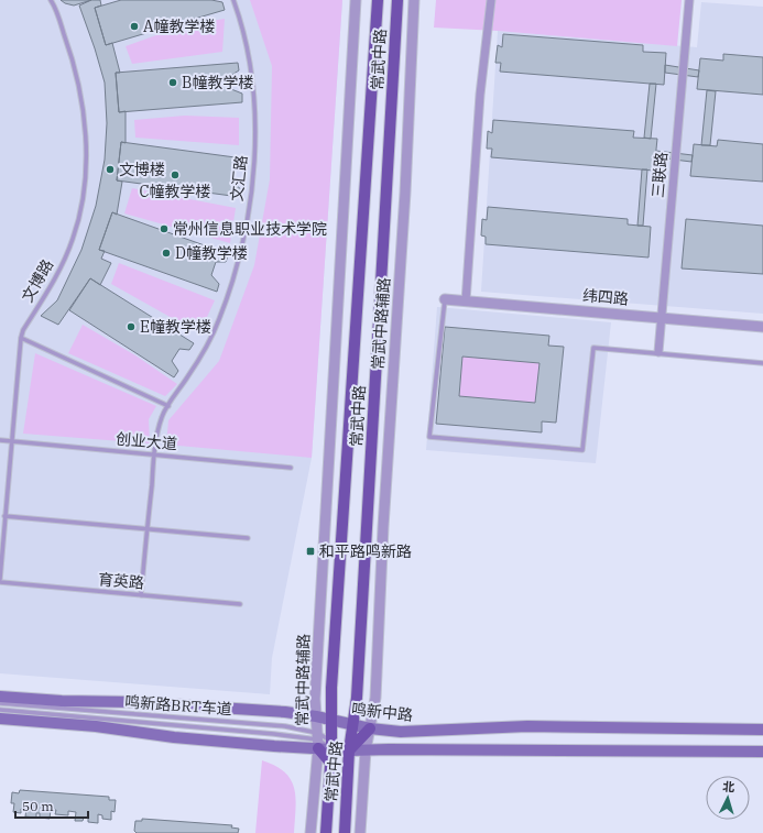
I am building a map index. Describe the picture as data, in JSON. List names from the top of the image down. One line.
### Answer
{"streets":{"main road":["常武中路","鸣新中路"],"street":["三联路","纬四路","常武中路辅路"],"lane":["文汇路","文博路","创业大道","育英路","鸣新路BRT车道"]},"crossings":[["常武中路","鸣新路BRT车道"],["常武中路","鸣新中路"],["三联路","纬四路"],["文汇路","创业大道"],["文汇路","育英路"],["文博路","创业大道"],["常武中路辅路","鸣新路BRT车道"],["常武中路辅路","鸣新中路"]],"places":{"other":["A幢教学楼","B幢教学楼","文博楼","C幢教学楼","常州信息职业技术学院","D幢教学楼","E幢教学楼"],"transit":["和平路鸣新路"]},"scale_bar":"50 m","north":"top"}
